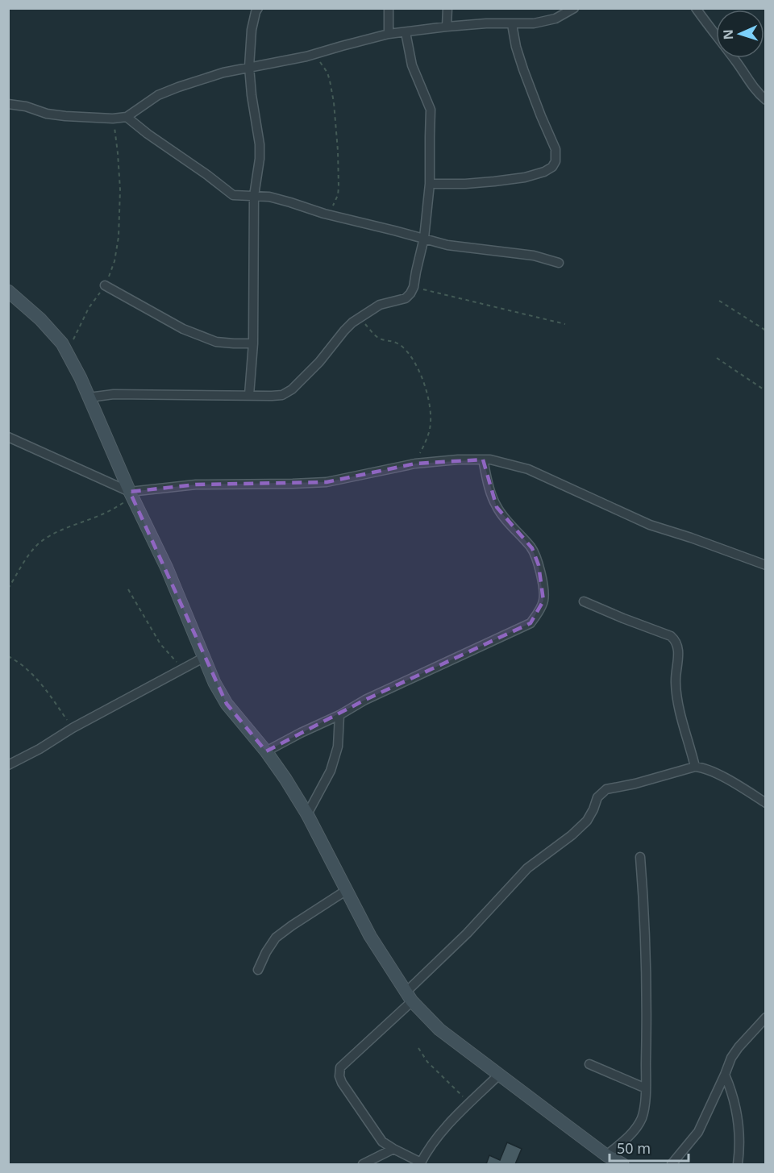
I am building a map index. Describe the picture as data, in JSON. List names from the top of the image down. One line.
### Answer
{"scale_bar":"50 m","north":"left"}
